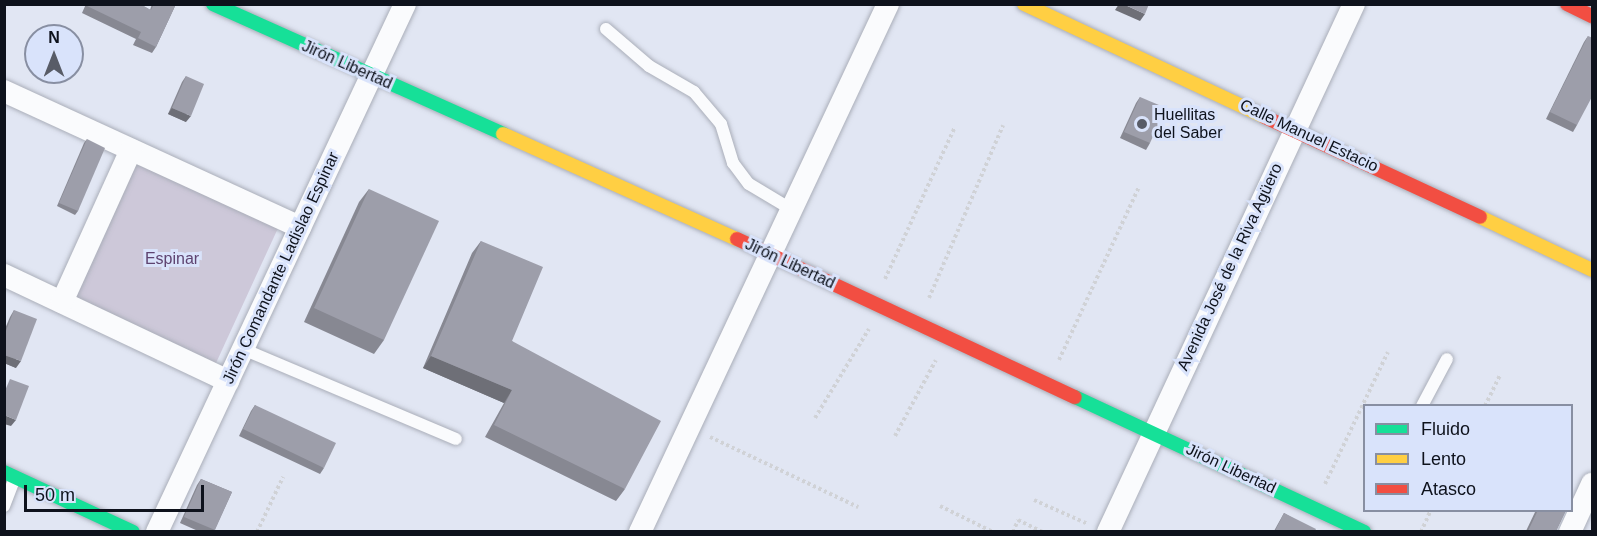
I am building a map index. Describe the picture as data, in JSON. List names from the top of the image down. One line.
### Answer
{"streets":{"street":["Jirón Libertad","Calle Manuel Estacio","Avenida José de la Riva Agüero","Jirón Comandante Ladislao Espinar"]},"crossings":[["Jirón Libertad","Avenida José de la Riva Agüero"],["Jirón Libertad","Jirón Comandante Ladislao Espinar"],["Calle Manuel Estacio","Avenida José de la Riva Agüero"]],"parks":["Espinar"],"places":["Huellitas del Saber"],"legend":["Fluido","Lento","Atasco"],"scale_bar":"50 m","north":"top"}
